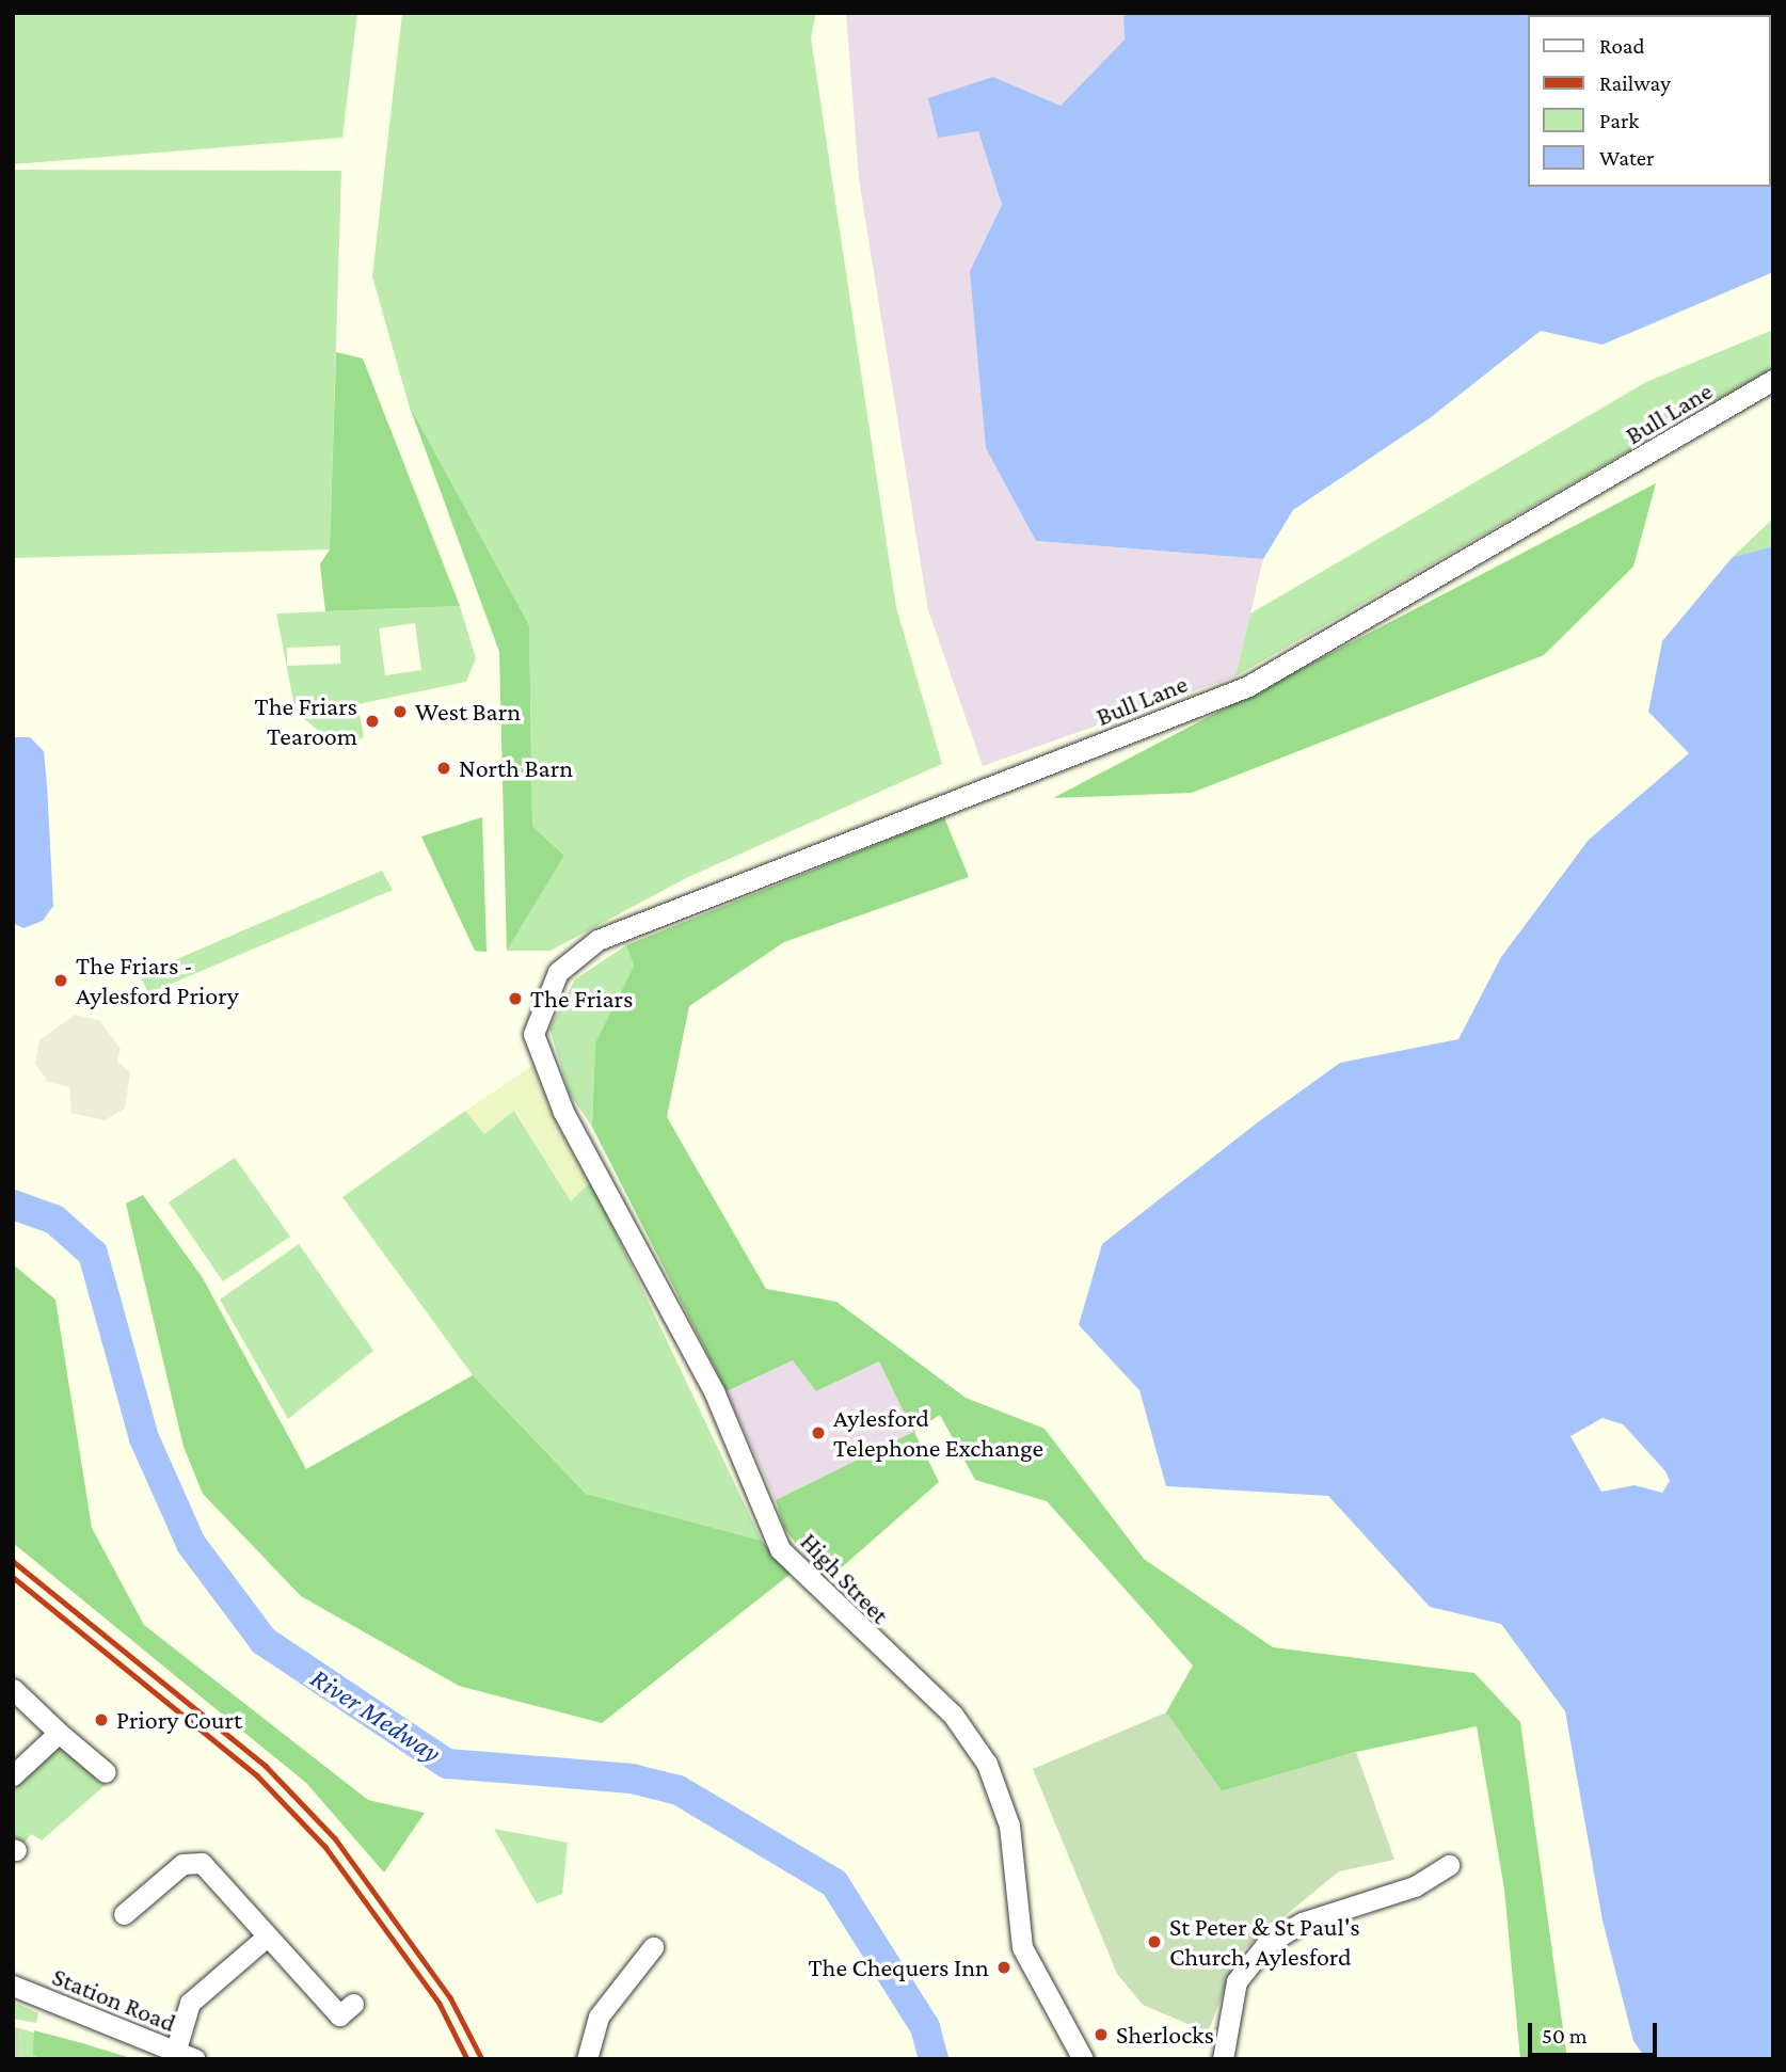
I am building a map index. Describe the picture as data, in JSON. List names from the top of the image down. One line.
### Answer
{"streets":{"street":["Bull Lane","High Street","Station Road"]},"crossings":[["Bull Lane","High Street"]],"water":["River Medway"],"places":["West Barn","The Friars Tearoom","North Barn","The Friars - Aylesford Priory","The Friars","Aylesford Telephone Exchange","Priory Court","St Peter & St Paul's Church, Aylesford","The Chequers Inn","Sherlocks"],"legend":["Road","Railway","Park","Water"],"scale_bar":"50 m"}
